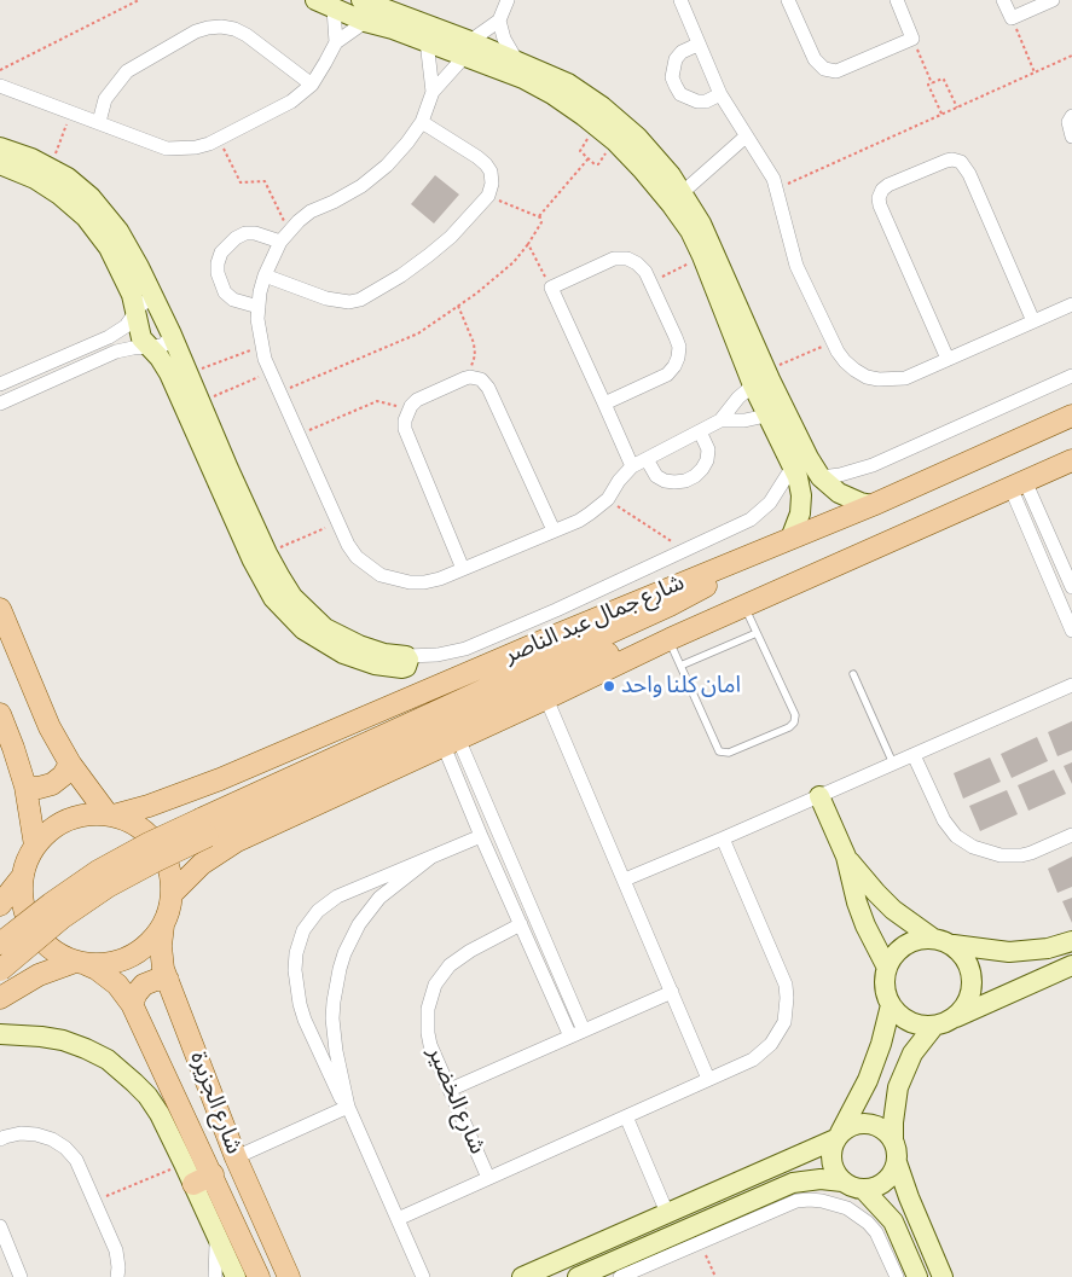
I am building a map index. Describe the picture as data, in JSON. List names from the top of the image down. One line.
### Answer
{"streets":{"main road":["شارع جمال عبد الناصر","شارع الجزيرة"],"street":["شارع الخضير"]},"crossings":[["شارع جمال عبد الناصر","شارع الجزيرة"]],"places":["امان كلنا واحد"]}
